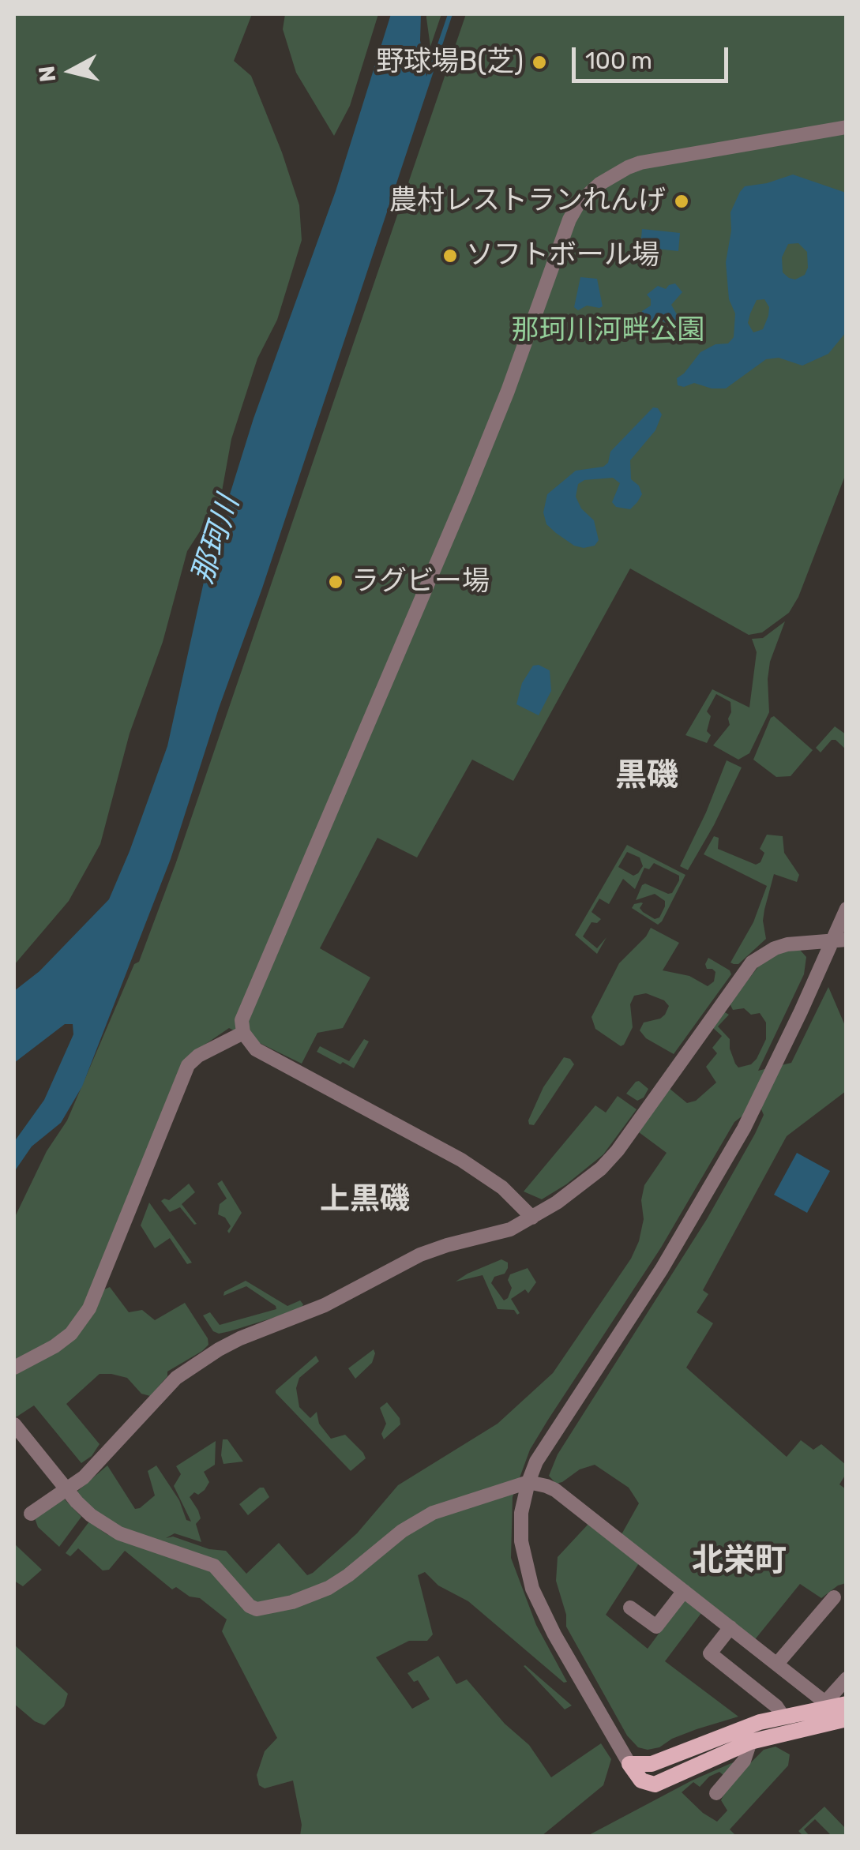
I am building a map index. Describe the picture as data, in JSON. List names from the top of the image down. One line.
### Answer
{"districts":["黒磯","上黒磯","北栄町"],"water":["那珂川"],"parks":["那珂川河畔公園"],"places":["野球場B(芝)","農村レストランれんげ","ソフトボール場","ラグビー場"],"scale_bar":"100 m","north":"left"}
